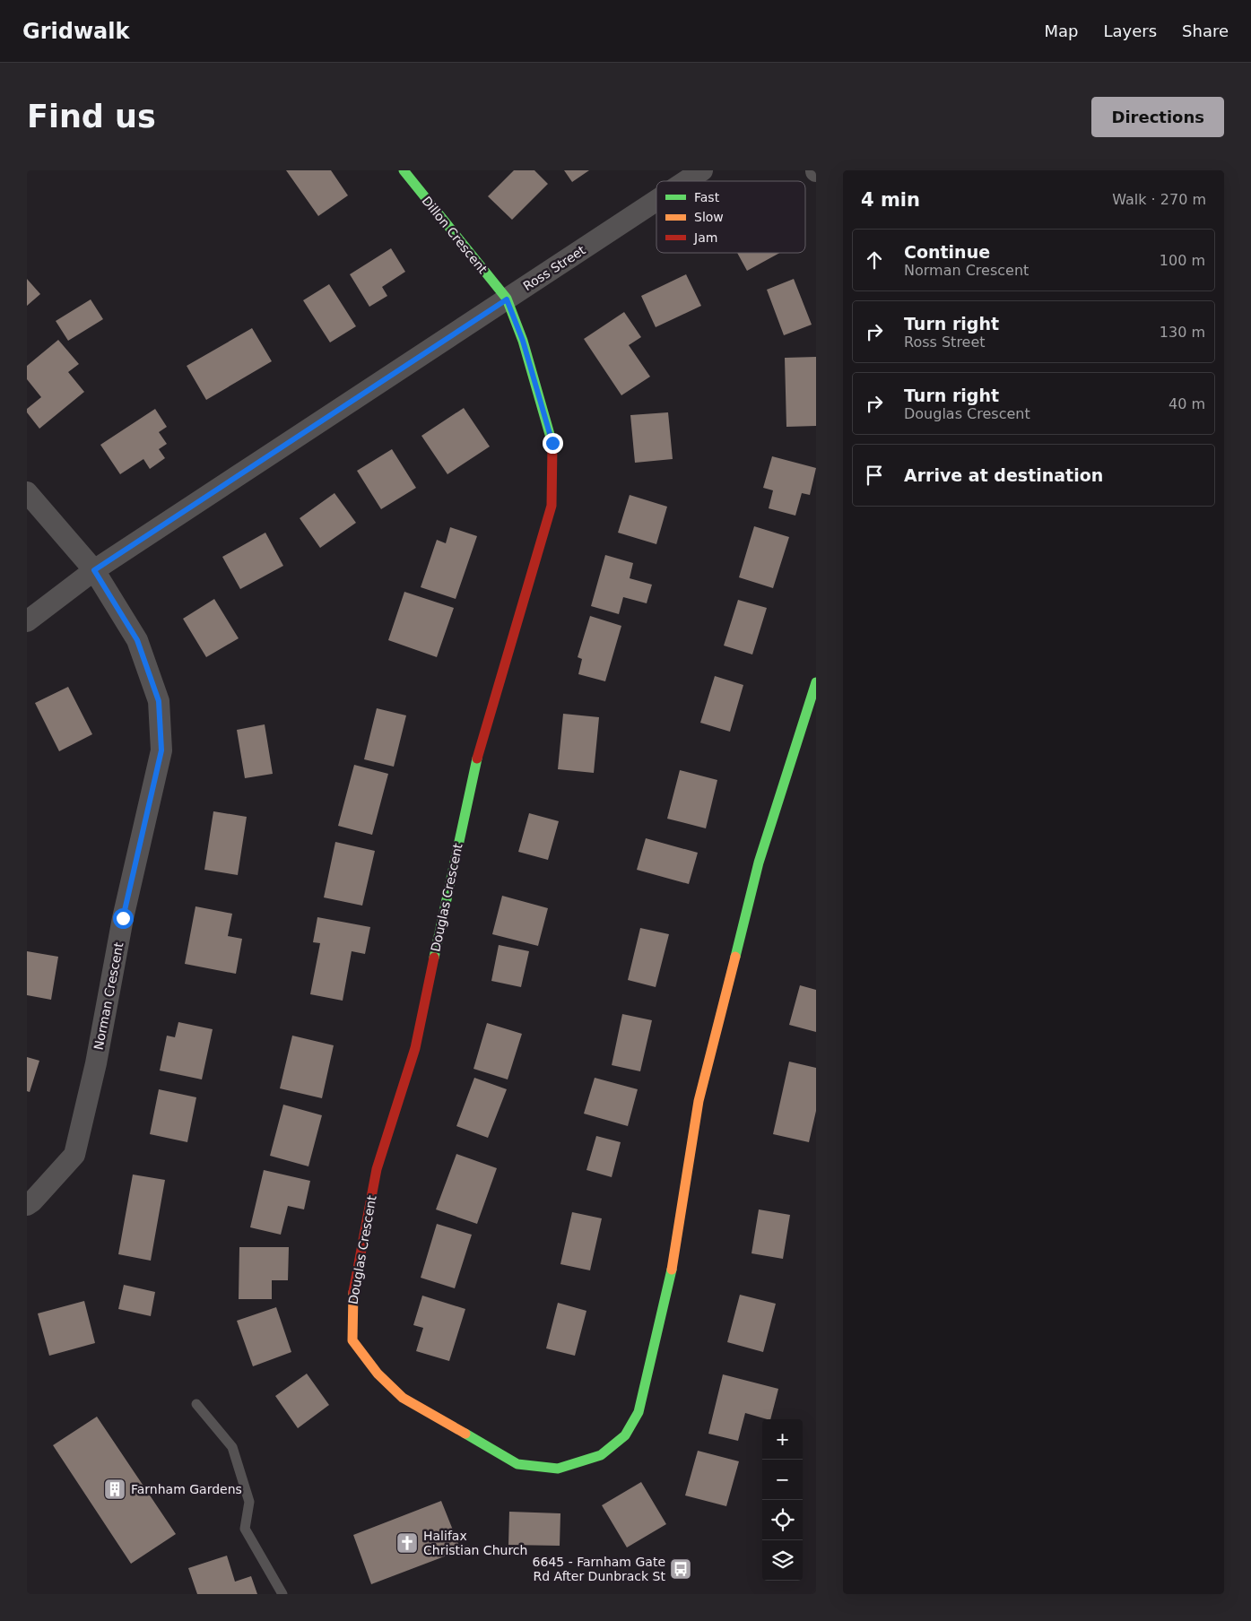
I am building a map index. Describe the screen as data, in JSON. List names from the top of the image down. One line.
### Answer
{"streets":{"street":["Dillon Crescent","Ross Street","Douglas Crescent","Norman Crescent"]},"crossings":[["Dillon Crescent","Ross Street"],["Dillon Crescent","Douglas Crescent"],["Ross Street","Douglas Crescent"],["Ross Street","Norman Crescent"]],"places":{"building":["Farnham Gardens"],"church":["Halifax Christian Church"],"bus stop":["6645 - Farnham Gate Rd After Dunbrack St"]},"legend":["Fast","Slow","Jam"],"page":{"header":"Gridwalk","nav":["Map","Layers","Share"],"buttons":"Directions","title":"Find us","heading":["4 min","Walk · 270 m"],"list":[["Continue","Norman Crescent","100 m"],["Turn right","Ross Street","130 m"],["Turn right","Douglas Crescent","40 m"],"Arrive at destination"],"map_buttons":["+","−"]}}
